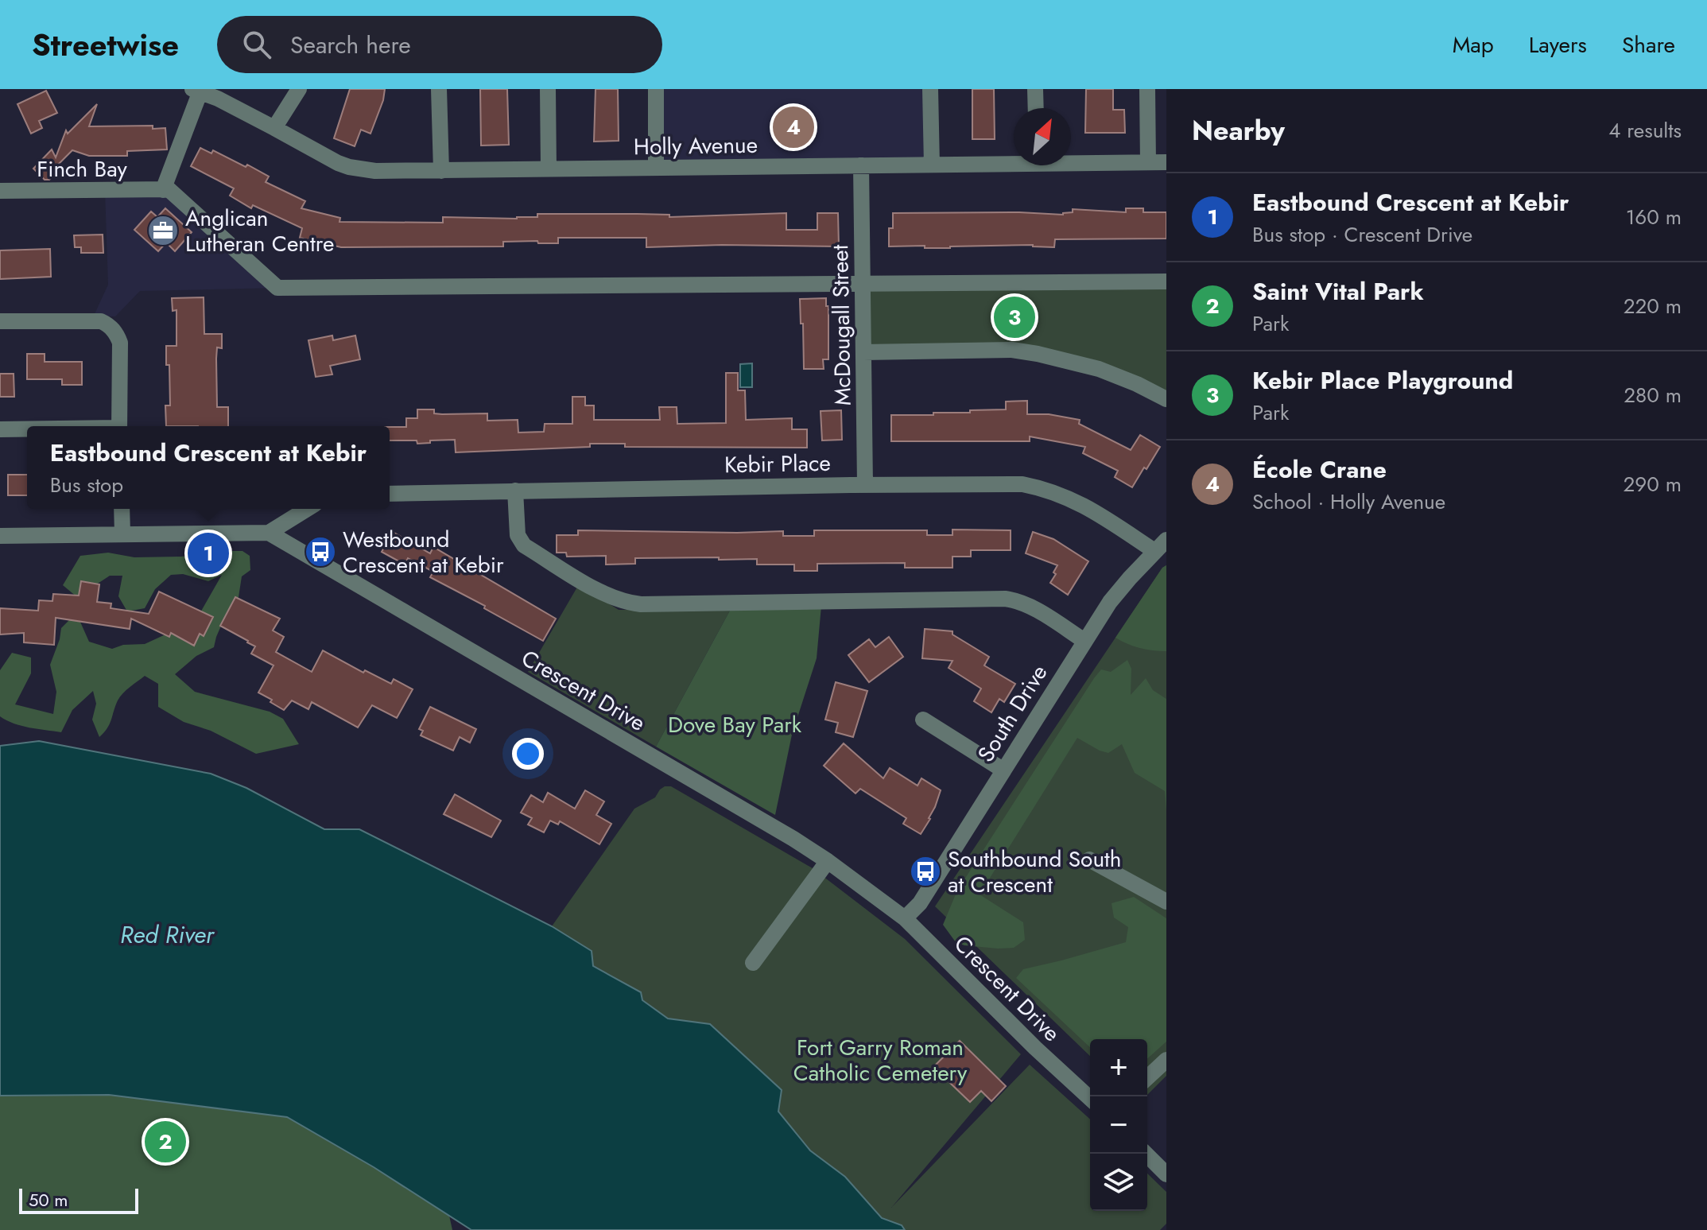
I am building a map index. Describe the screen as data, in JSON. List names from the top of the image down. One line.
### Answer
{"streets":{"street":["Holly Avenue","Finch Bay","McDougall Street","Kebir Place","Crescent Drive","South Drive"]},"crossings":[["Holly Avenue","McDougall Street"],["McDougall Street","Kebir Place"],["Kebir Place","South Drive"],["Crescent Drive","South Drive"]],"water":["Red River"],"parks":["Dove Bay Park","Fort Garry Roman Catholic Cemetery"],"places":{"office":["Anglican Lutheran Centre"],"bus stop":["Westbound Crescent at Kebir","Southbound South at Crescent"]},"scale_bar":"50 m","north":"top right","page":{"header":"Streetwise","search":"Search here","nav":["Map","Layers","Share"],"heading":["Nearby","4 results"],"pins":["4","3","1","2"],"list":[{"mark":"1","name":"Eastbound Crescent at Kebir","note":"Bus stop · Crescent Drive","value":"160 m"},{"mark":"2","name":"Saint Vital Park","note":"Park","value":"220 m"},{"mark":"3","name":"Kebir Place Playground","note":"Park","value":"280 m"},{"mark":"4","name":"École Crane","note":"School · Holly Avenue","value":"290 m"}],"popup":["Eastbound Crescent at Kebir","Bus stop"],"map_buttons":["+","−"],"scale":"50 m"}}
